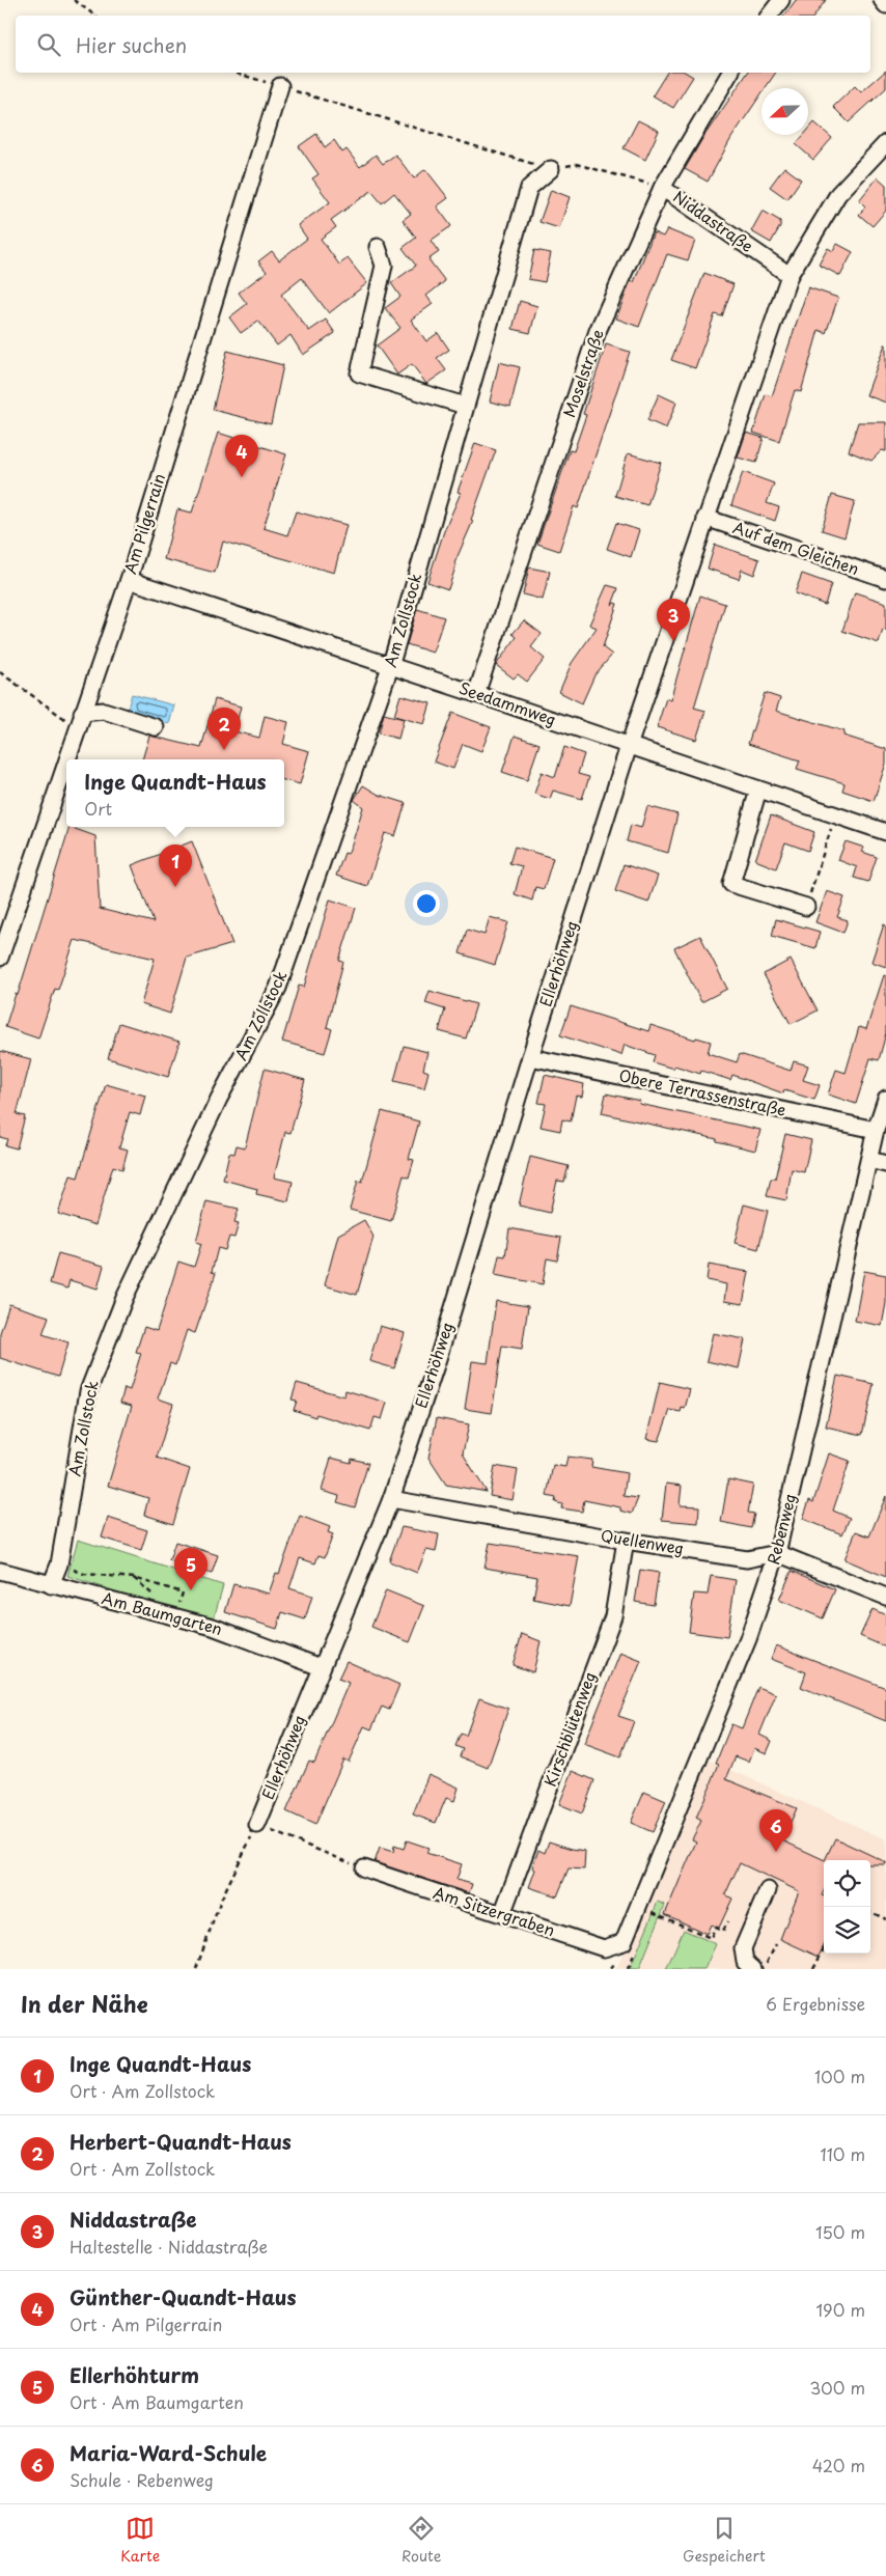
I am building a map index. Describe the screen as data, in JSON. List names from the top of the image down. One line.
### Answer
{"streets":{"street":["Niddastraße","Moselstraße","Am Pilgerrain","Auf dem Gleichen","Am Zollstock","Seedammweg","Ellerhöhweg","Obere Terrassenstraße","Rebenweg","Quellenweg","Am Baumgarten","Kirschblütenweg","Am Sitzergraben"]},"crossings":[["Niddastraße","Moselstraße"],["Moselstraße","Seedammweg"],["Am Pilgerrain","Seedammweg"],["Am Zollstock","Seedammweg"],["Am Zollstock","Am Baumgarten"],["Seedammweg","Ellerhöhweg"],["Ellerhöhweg","Obere Terrassenstraße"],["Ellerhöhweg","Quellenweg"],["Ellerhöhweg","Am Baumgarten"],["Obere Terrassenstraße","Rebenweg"],["Rebenweg","Quellenweg"],["Rebenweg","Am Sitzergraben"],["Quellenweg","Kirschblütenweg"],["Kirschblütenweg","Am Sitzergraben"]],"north":"left","page":{"search":"Hier suchen","pins":["4","3","2","1","5","6"],"popup":["Inge Quandt-Haus","Ort"],"heading":["In der Nähe","6 Ergebnisse"],"list":[{"mark":"1","name":"Inge Quandt-Haus","note":"Ort · Am Zollstock","value":"100 m"},{"mark":"2","name":"Herbert-Quandt-Haus","note":"Ort · Am Zollstock","value":"110 m"},{"mark":"3","name":"Niddastraße","note":"Haltestelle · Niddastraße","value":"150 m"},{"mark":"4","name":"Günther-Quandt-Haus","note":"Ort · Am Pilgerrain","value":"190 m"},{"mark":"5","name":"Ellerhöhturm","note":"Ort · Am Baumgarten","value":"300 m"},{"mark":"6","name":"Maria-Ward-Schule","note":"Schule · Rebenweg","value":"420 m"}],"nav":["Karte","Route","Gespeichert"]}}
